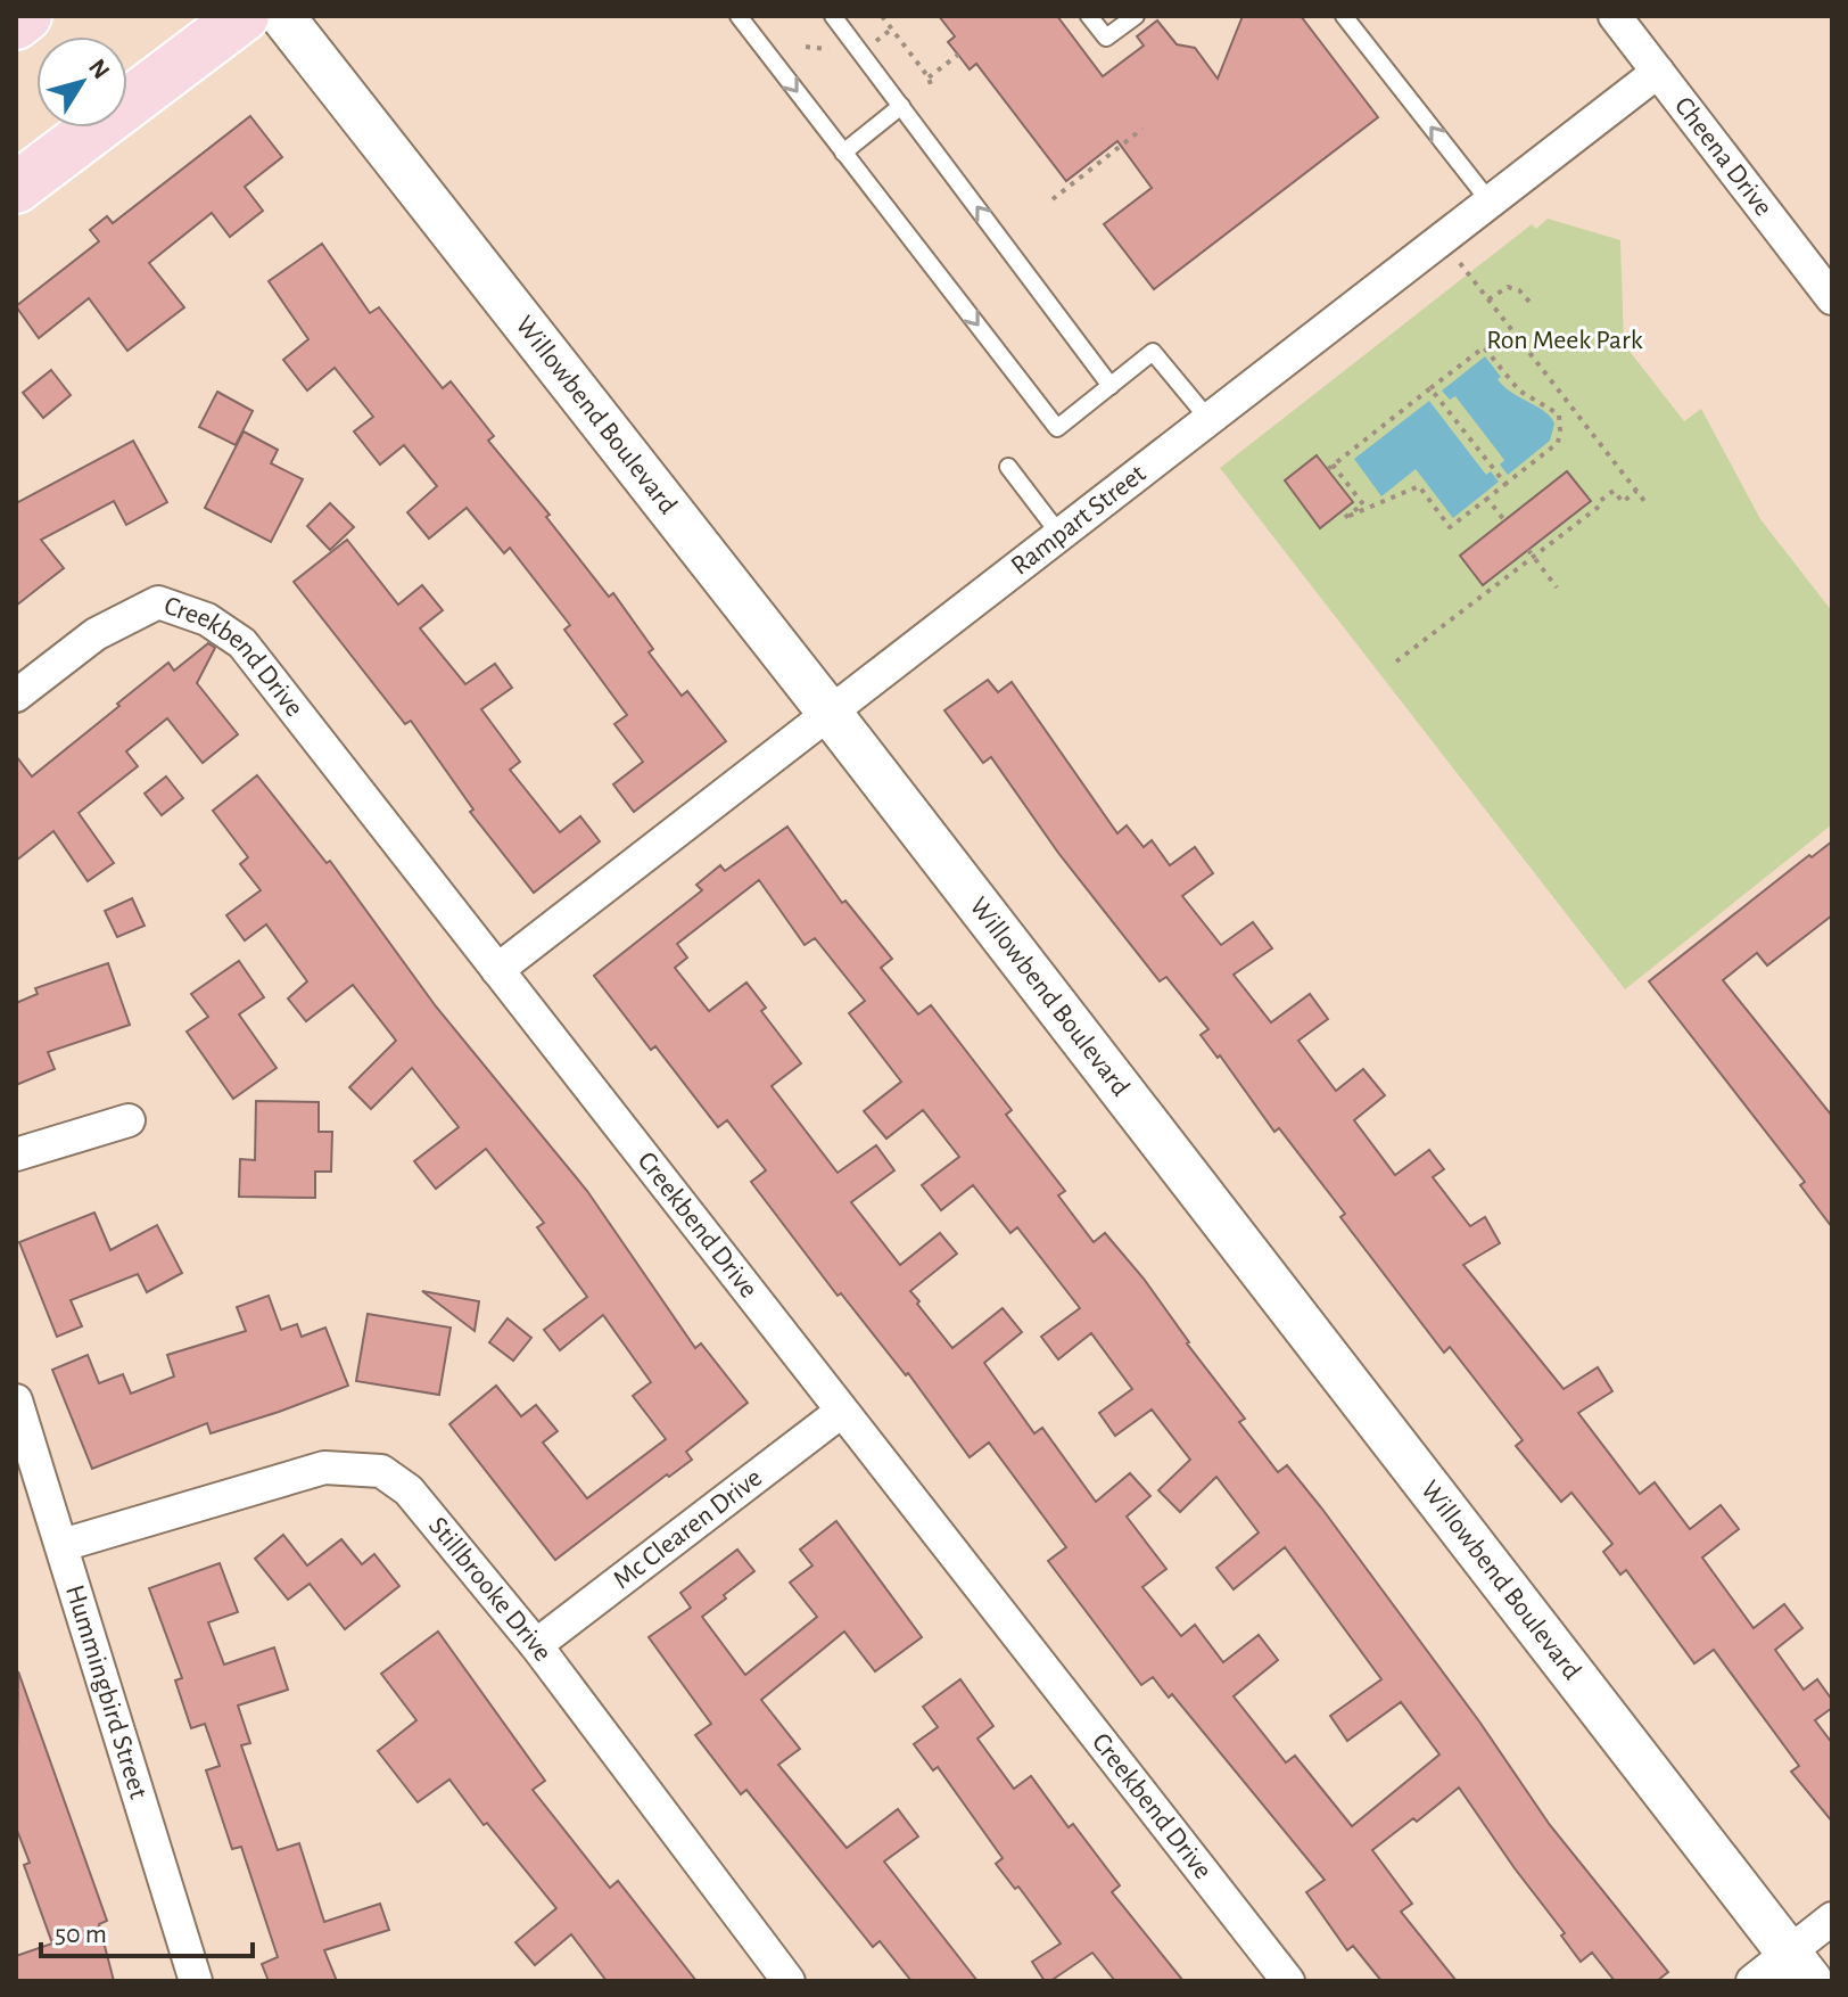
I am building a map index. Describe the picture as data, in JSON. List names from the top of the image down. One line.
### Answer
{"streets":{"main road":["Willowbend Boulevard"],"street":["Cheena Drive","Rampart Street","Creekbend Drive","Mc Clearen Drive","Stillbrooke Drive","Hummingbird Street"]},"crossings":[["Cheena Drive","Rampart Street"],["Willowbend Boulevard","Rampart Street"],["Rampart Street","Creekbend Drive"],["Creekbend Drive","Mc Clearen Drive"],["Mc Clearen Drive","Stillbrooke Drive"],["Stillbrooke Drive","Hummingbird Street"]],"parks":["Ron Meek Park"],"scale_bar":"50 m","north":"top right"}
